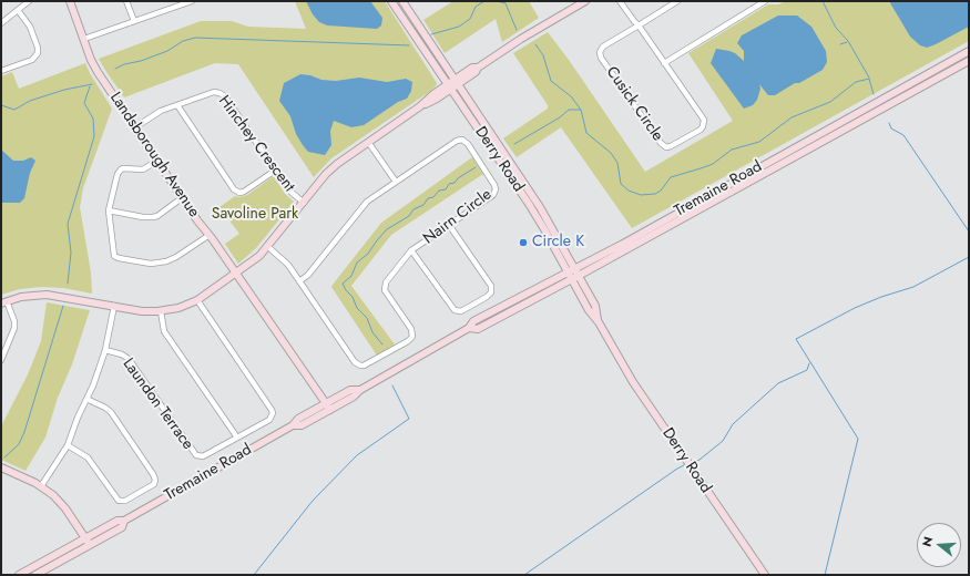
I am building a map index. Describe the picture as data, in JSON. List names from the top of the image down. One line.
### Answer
{"streets":{"main road":["Landsborough Avenue","Derry Road","Tremaine Road"],"street":["Cusick Circle","Hinchey Crescent","Nairn Circle","Laundon Terrace"]},"crossings":[["Hinchey Crescent","Landsborough Avenue"],["Landsborough Avenue","Tremaine Road"],["Derry Road","Tremaine Road"]],"parks":["Savoline Park"],"places":["Circle K"],"north":"left"}
